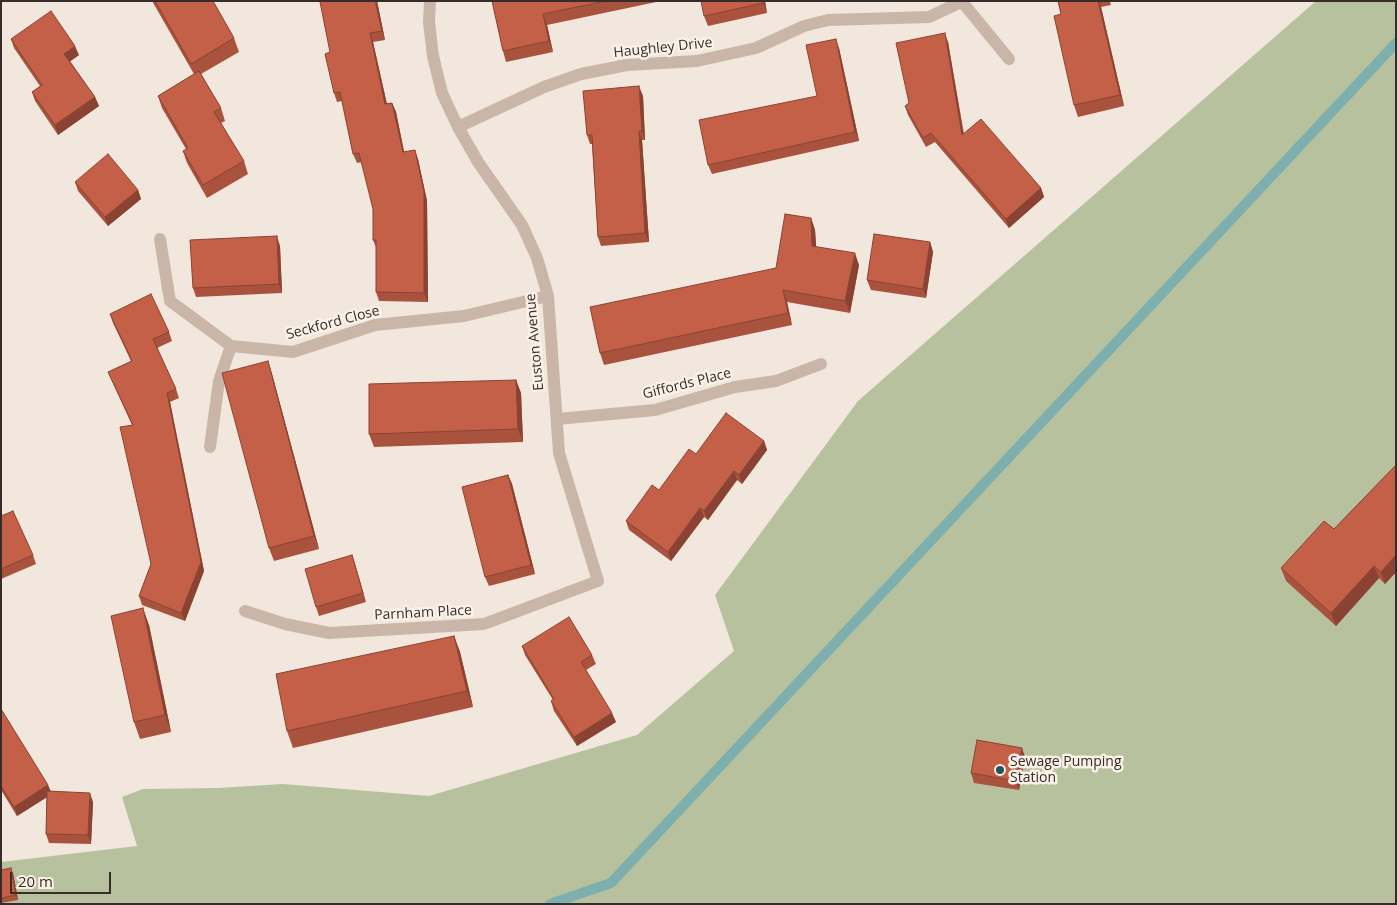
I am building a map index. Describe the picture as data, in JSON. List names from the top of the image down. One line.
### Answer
{"streets":{"street":["Haughley Drive","Seckford Close","Euston Avenue","Giffords Place","Parnham Place"]},"crossings":[["Haughley Drive","Euston Avenue"],["Seckford Close","Euston Avenue"],["Euston Avenue","Giffords Place"],["Euston Avenue","Parnham Place"]],"places":["Sewage Pumping Station"],"scale_bar":"20 m"}
